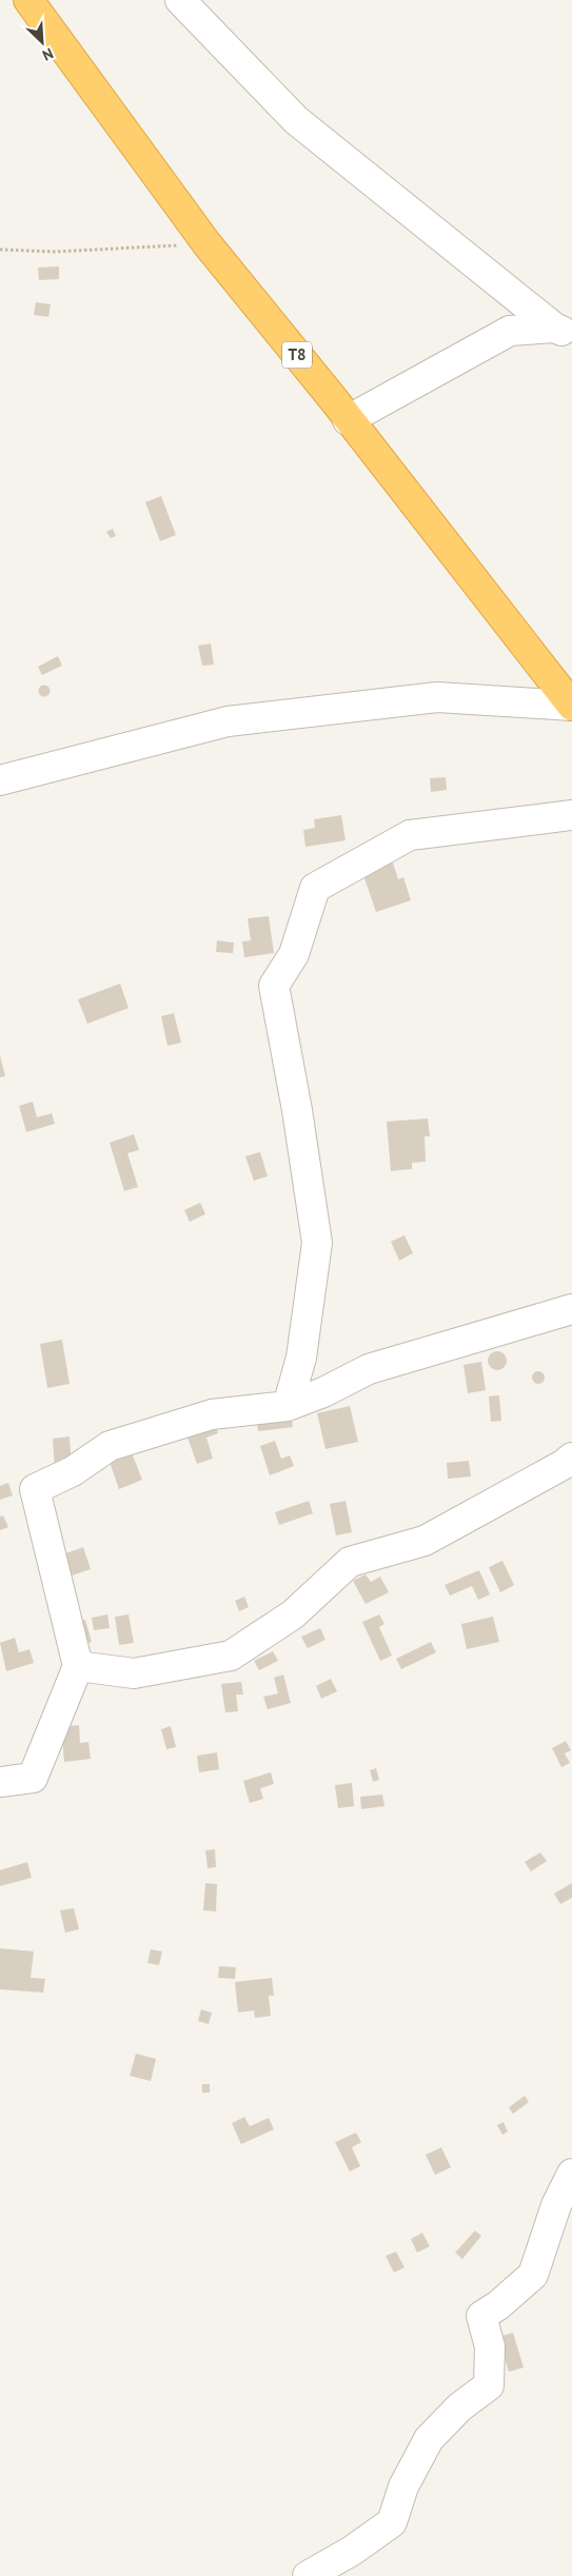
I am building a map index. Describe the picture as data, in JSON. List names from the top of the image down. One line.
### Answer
{"streets":{"highway":["T8"]},"north":"bottom right"}
